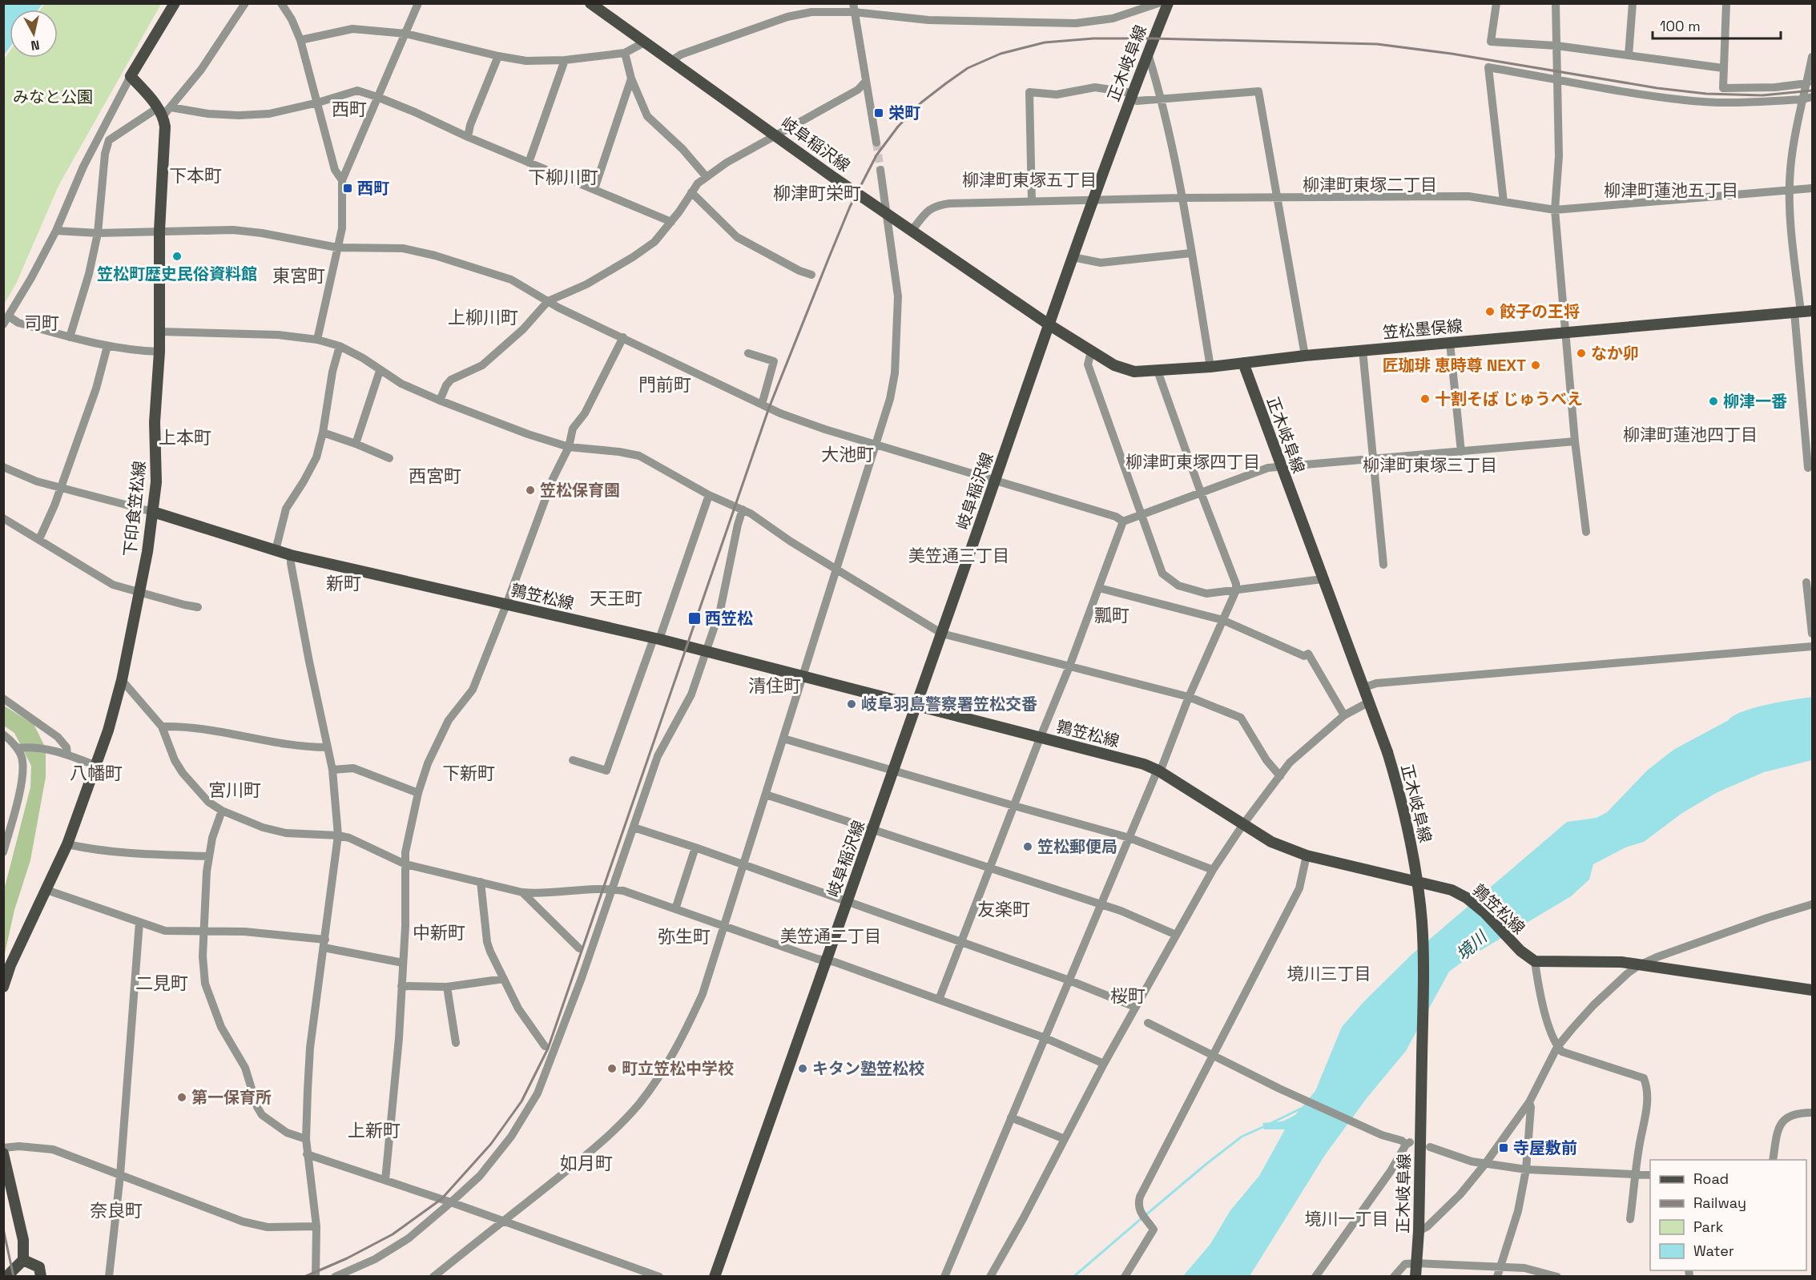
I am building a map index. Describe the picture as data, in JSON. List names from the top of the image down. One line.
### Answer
{"streets":{"main road":["正木岐阜線","岐阜稲沢線","笠松墨俣線","下印食笠松線","鶉笠松線"]},"crossings":[["正木岐阜線","岐阜稲沢線"],["正木岐阜線","笠松墨俣線"],["岐阜稲沢線","笠松墨俣線"],["岐阜稲沢線","鶉笠松線"],["下印食笠松線","鶉笠松線"]],"districts":["西町","下本町","下柳川町","柳津町東塚五丁目","柳津町東塚二丁目","柳津町蓮池五丁目","柳津町栄町","東宮町","上柳川町","司町","門前町","柳津町蓮池四丁目","上本町","大池町","柳津町東塚四丁目","柳津町東塚三丁目","西宮町","美笠通三丁目","新町","天王町","瓢町","清住町","八幡町","下新町","宮川町","友楽町","中新町","弥生町","美笠通二丁目","境川三丁目","二見町","桜町","上新町","如月町","奈良町","境川一丁目"],"water":["境川"],"parks":["みなと公園"],"places":{"transit":["栄町","西町","西笠松","寺屋敷前"],"other":["笠松町歴史民俗資料館","餃子の王将","なか卯","匠珈琲 恵時尊 NEXT","十割そば じゅうべえ","柳津一番","笠松保育園","岐阜羽島警察署笠松交番","笠松郵便局","町立笠松中学校","キタン塾笠松校","第一保育所"]},"legend":["Road","Railway","Park","Water"],"scale_bar":"100 m","north":"bottom"}
